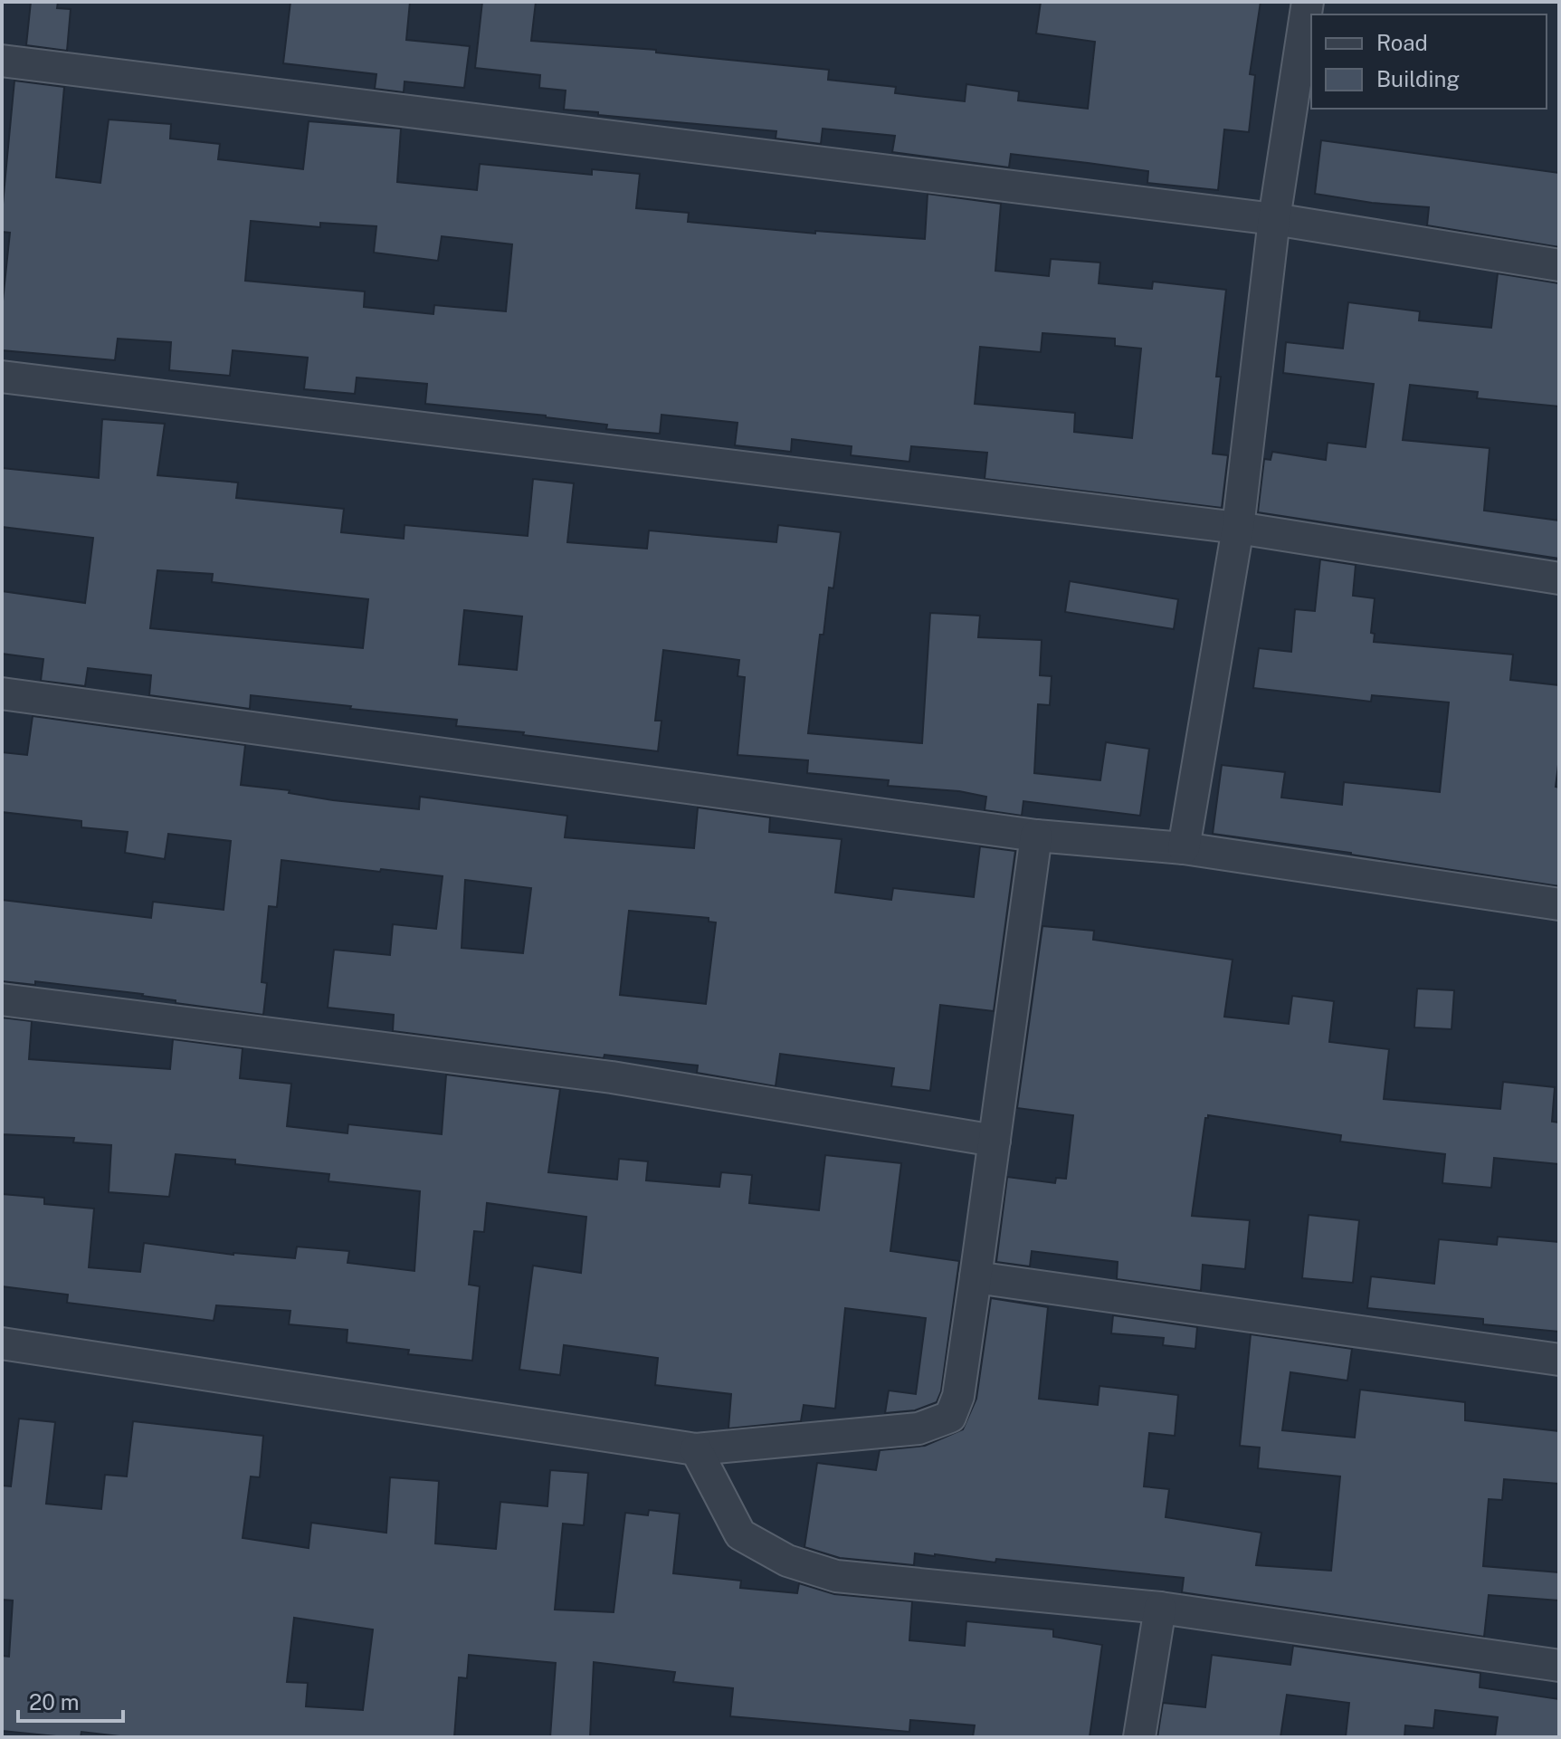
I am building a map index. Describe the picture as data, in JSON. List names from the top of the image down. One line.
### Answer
{"legend":["Road","Building"],"scale_bar":"20 m"}
